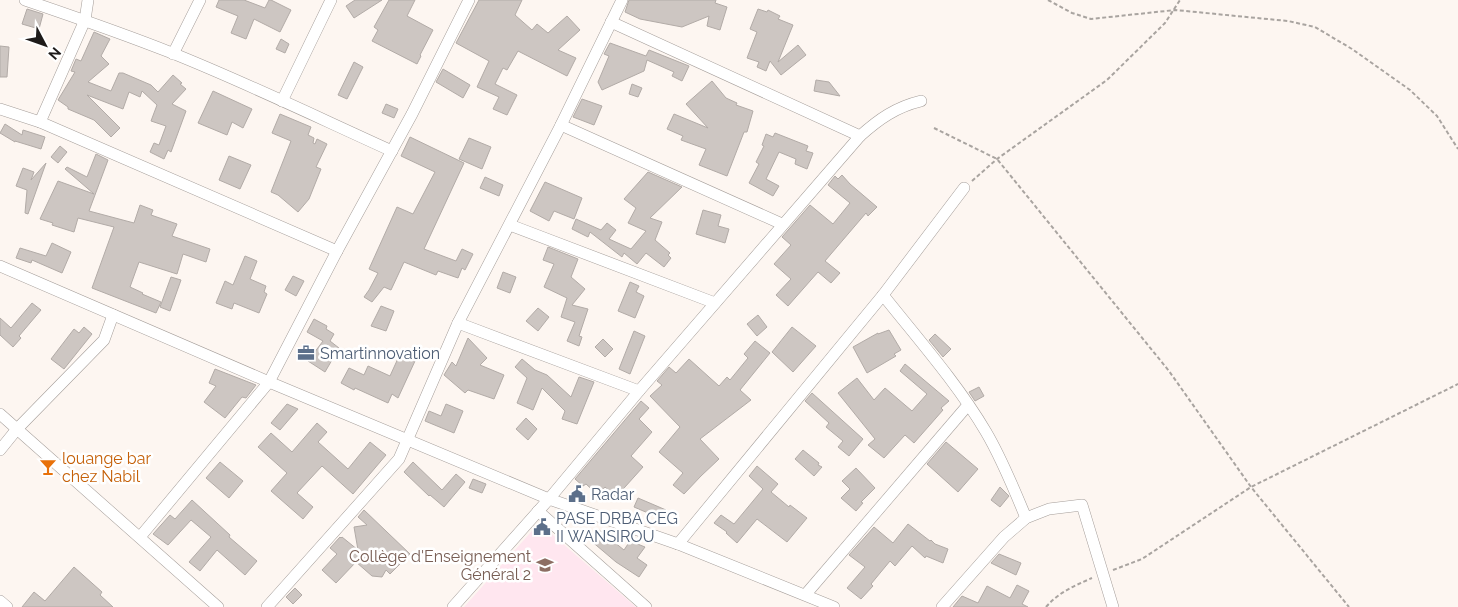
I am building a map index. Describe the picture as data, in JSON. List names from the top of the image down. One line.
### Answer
{"places":{"office":["Smartinnovation"],"bar":["louange bar chez Nabil"],"public building":["Radar","PASE DRBA CEG II WANSIROU"],"school or university":["Collège d'Enseignement Général 2"]},"north":"bottom right"}
